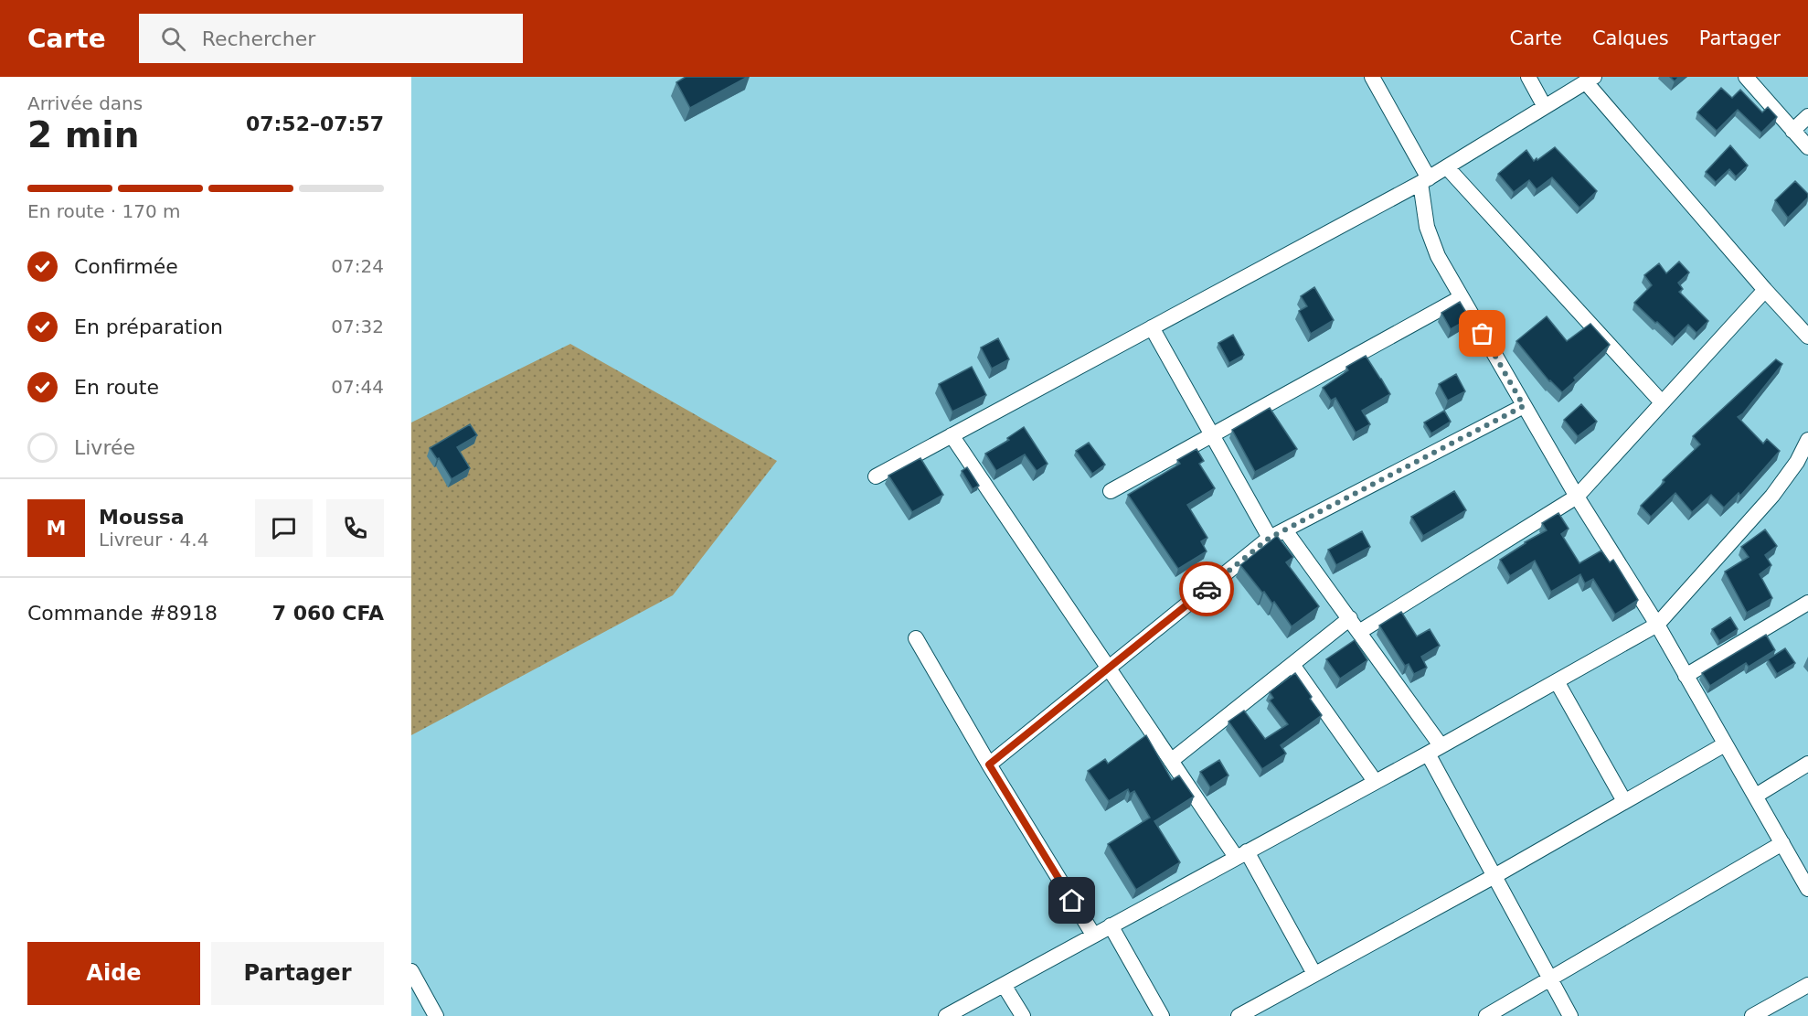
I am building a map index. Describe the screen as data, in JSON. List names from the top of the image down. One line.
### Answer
{"page":{"header":"Carte","search":"Rechercher","nav":["Carte","Calques","Partager"],"heading":["2 min","Arrivée dans","07:52–07:57"],"panel":["Moussa","Livreur · 4.4","Commande #8918","7 060 CFA"],"bar":"En route · 170 m","list":[["Confirmée","07:24"],["En préparation","07:32"],["En route","07:44"],"Livrée"],"round":"M","buttons":["Aide","Partager"]}}
